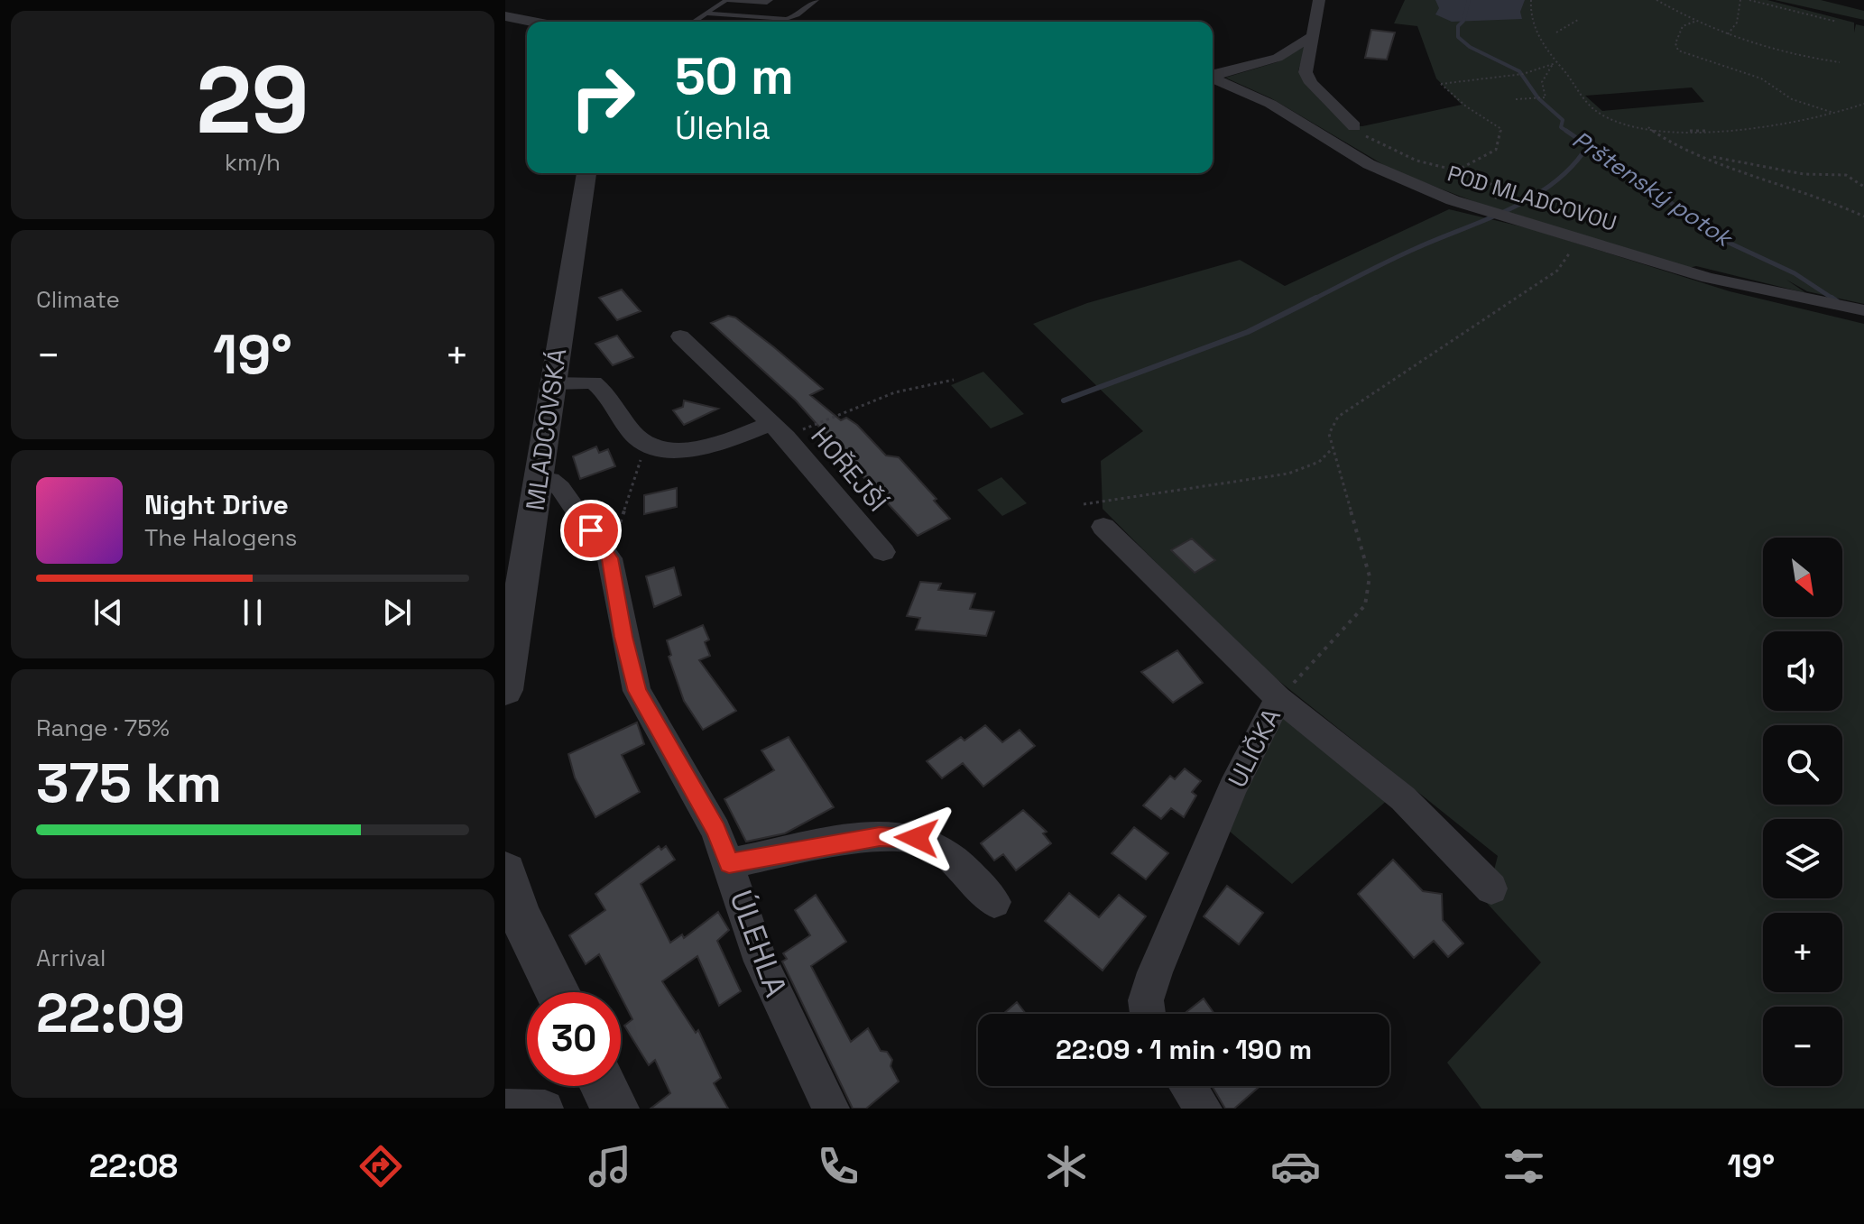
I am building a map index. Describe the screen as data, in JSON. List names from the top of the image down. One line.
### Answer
{"streets":{"street":["POD MLADCOVOU","MLADCOVSKÁ","HOŘEJŠÍ","ULIČKA","ÚLEHLA"]},"crossings":[["MLADCOVSKÁ","ÚLEHLA"]],"water":["Prštenský potok"],"north":"bottom right","page":{"tile":[["29","km/h"],"Climate",["Range · 75%","375 km"],["Arrival","22:09"]],"turn":["50 m","Úlehla"],"heat":["−","19°","+"],"song":["Night Drive","The Halogens"],"map_buttons":["+","−"],"limit":"30","trip":"22:09 · 1 min · 190 m","tabs":["22:08","19°"]}}
